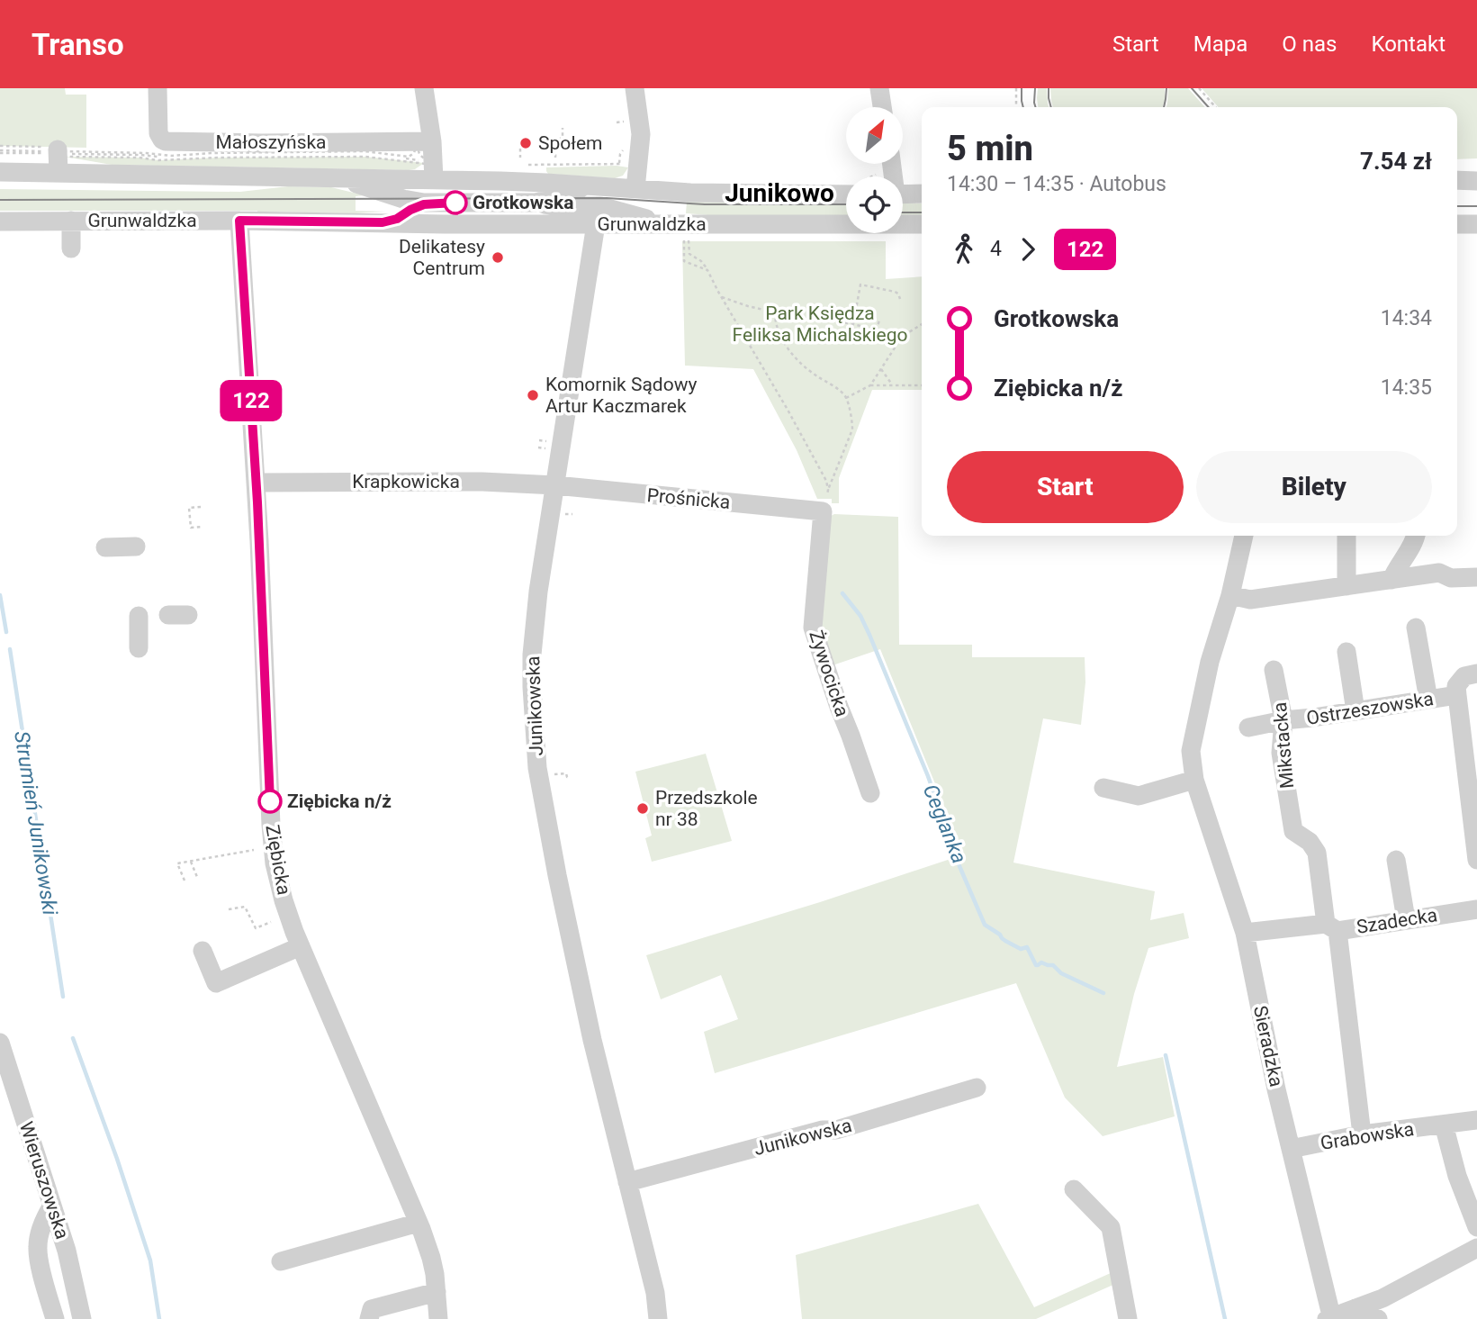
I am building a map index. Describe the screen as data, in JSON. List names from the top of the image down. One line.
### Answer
{"streets":{"street":["Małoszyńska","Grunwaldzka","Krapkowicka","Prośnicka","Żywocicka","Junikowska","Ostrzeszowska","Mikstacka","Ziębicka","Szadecka","Sieradzka","Grabowska","Wieruszowska"]},"crossings":[["Grunwaldzka","Junikowska"],["Grunwaldzka","Ziębicka"],["Krapkowicka","Prośnicka"],["Krapkowicka","Junikowska"],["Krapkowicka","Ziębicka"],["Prośnicka","Żywocicka"],["Prośnicka","Junikowska"],["Ostrzeszowska","Mikstacka"],["Mikstacka","Szadecka"],["Mikstacka","Grabowska"],["Szadecka","Sieradzka"],["Sieradzka","Grabowska"]],"districts":["Junikowo"],"water":["Strumień Junikowski","Ceglanka"],"parks":["Park Księdza Feliksa Michalskiego"],"places":["Społem","Grotkowska","Delikatesy Centrum","Komornik Sądowy Artur Kaczmarek","Ziębicka n/ż","Przedszkole nr 38"],"lines":["bus line 122"],"north":"top right","page":{"header":"Transo","nav":["Start","Mapa","O nas","Kontakt"],"on_map":"122","heading":["5 min","14:30 – 14:35 · Autobus","7.54 zł"],"legs":["4","122"],"list":[{"name":"Grotkowska","value":"14:34"},{"name":"Ziębicka n/ż","value":"14:35"}],"buttons":["Start","Bilety"]}}
